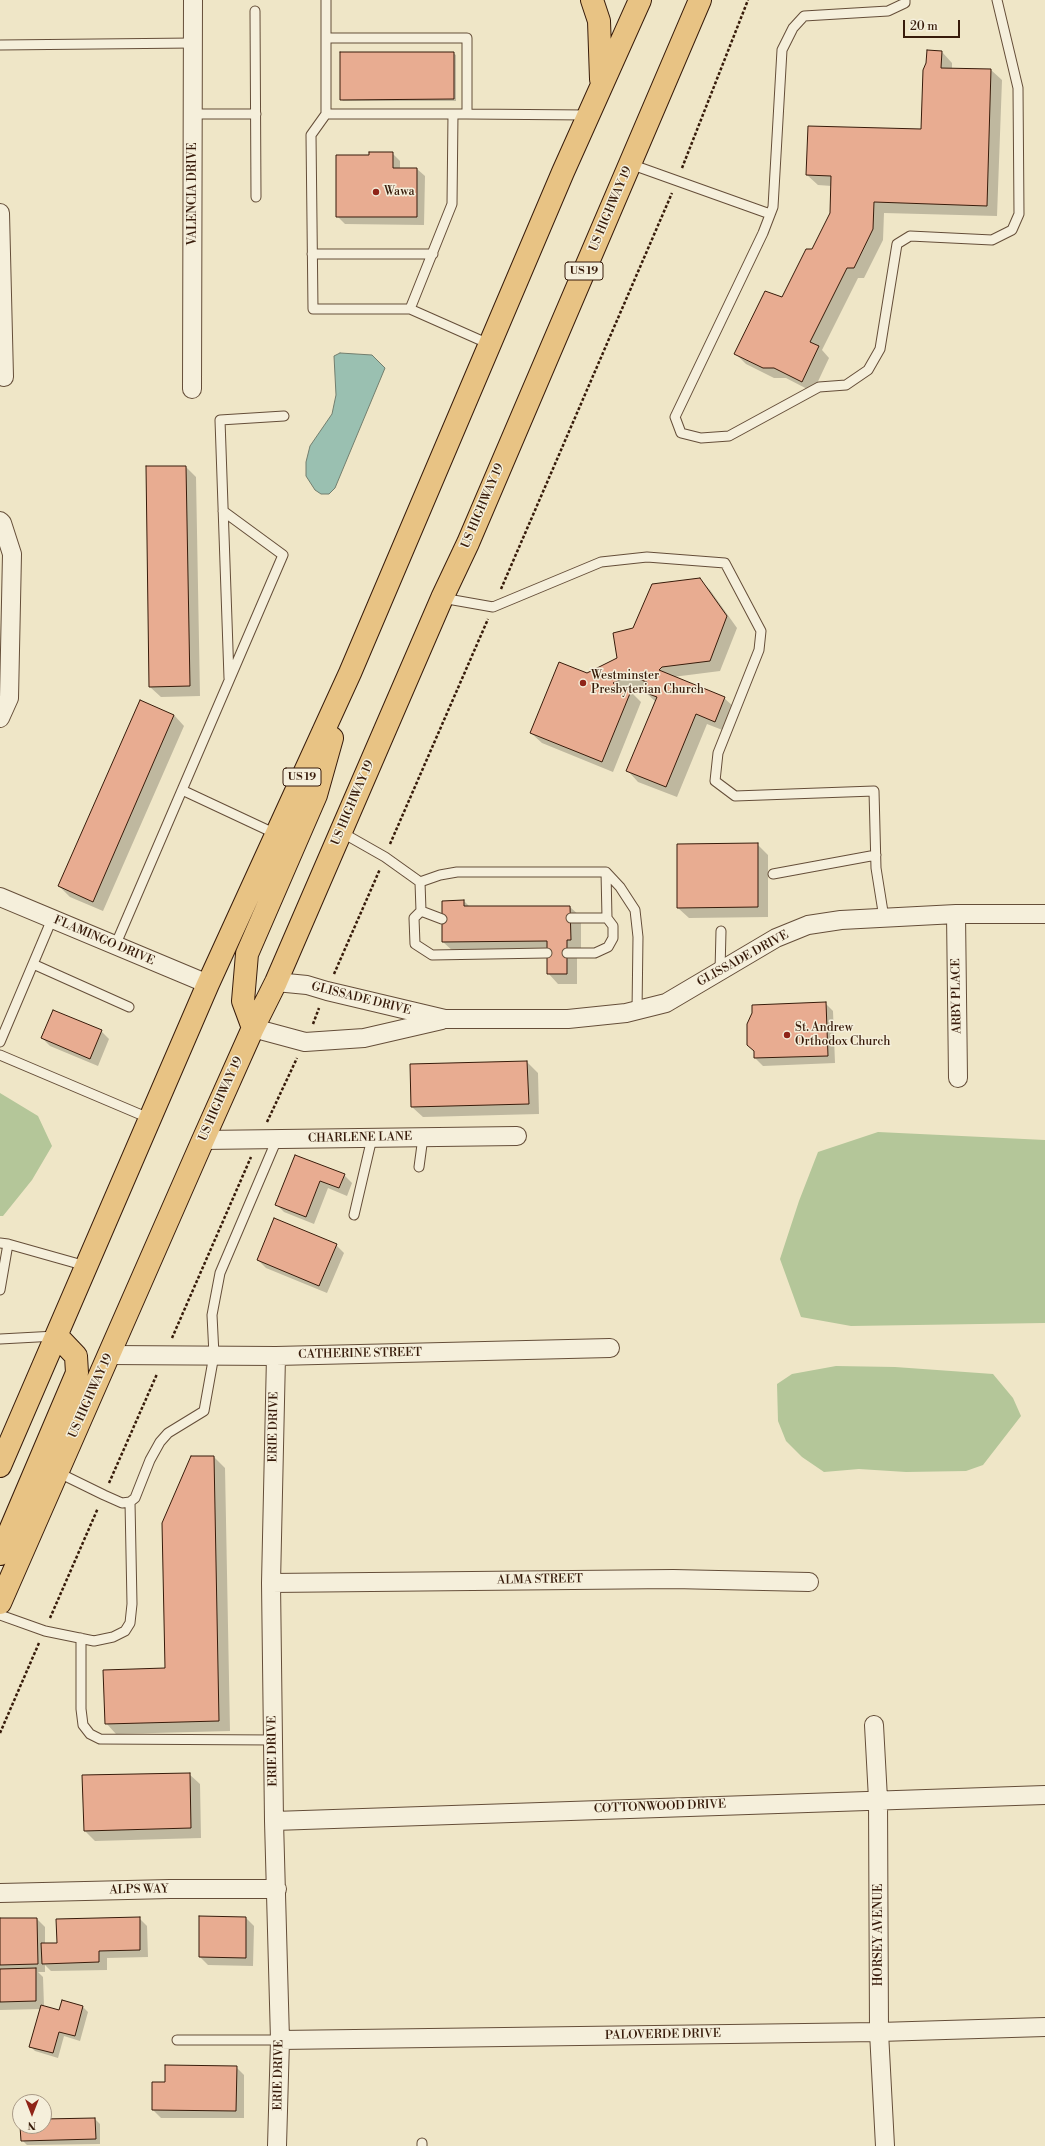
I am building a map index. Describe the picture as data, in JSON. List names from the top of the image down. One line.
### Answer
{"streets":{"highway":["US HIGHWAY 19","US 19"],"street":["VALENCIA DRIVE","FLAMINGO DRIVE","GLISSADE DRIVE","ARBY PLACE","CHARLENE LANE","CATHERINE STREET","ERIE DRIVE","ALMA STREET","COTTONWOOD DRIVE","ALPS WAY","HORSEY AVENUE","PALOVERDE DRIVE"]},"crossings":[["US HIGHWAY 19","GLISSADE DRIVE"],["US HIGHWAY 19","CHARLENE LANE"],["US HIGHWAY 19","CATHERINE STREET"],["US 19","FLAMINGO DRIVE"],["GLISSADE DRIVE","ARBY PLACE"],["CATHERINE STREET","ERIE DRIVE"],["ERIE DRIVE","ALMA STREET"],["ERIE DRIVE","COTTONWOOD DRIVE"],["ERIE DRIVE","ALPS WAY"],["ERIE DRIVE","PALOVERDE DRIVE"],["COTTONWOOD DRIVE","HORSEY AVENUE"],["HORSEY AVENUE","PALOVERDE DRIVE"]],"places":["Wawa","Westminster Presbyterian Church","St. Andrew Orthodox Church"],"scale_bar":"20 m","north":"bottom"}
